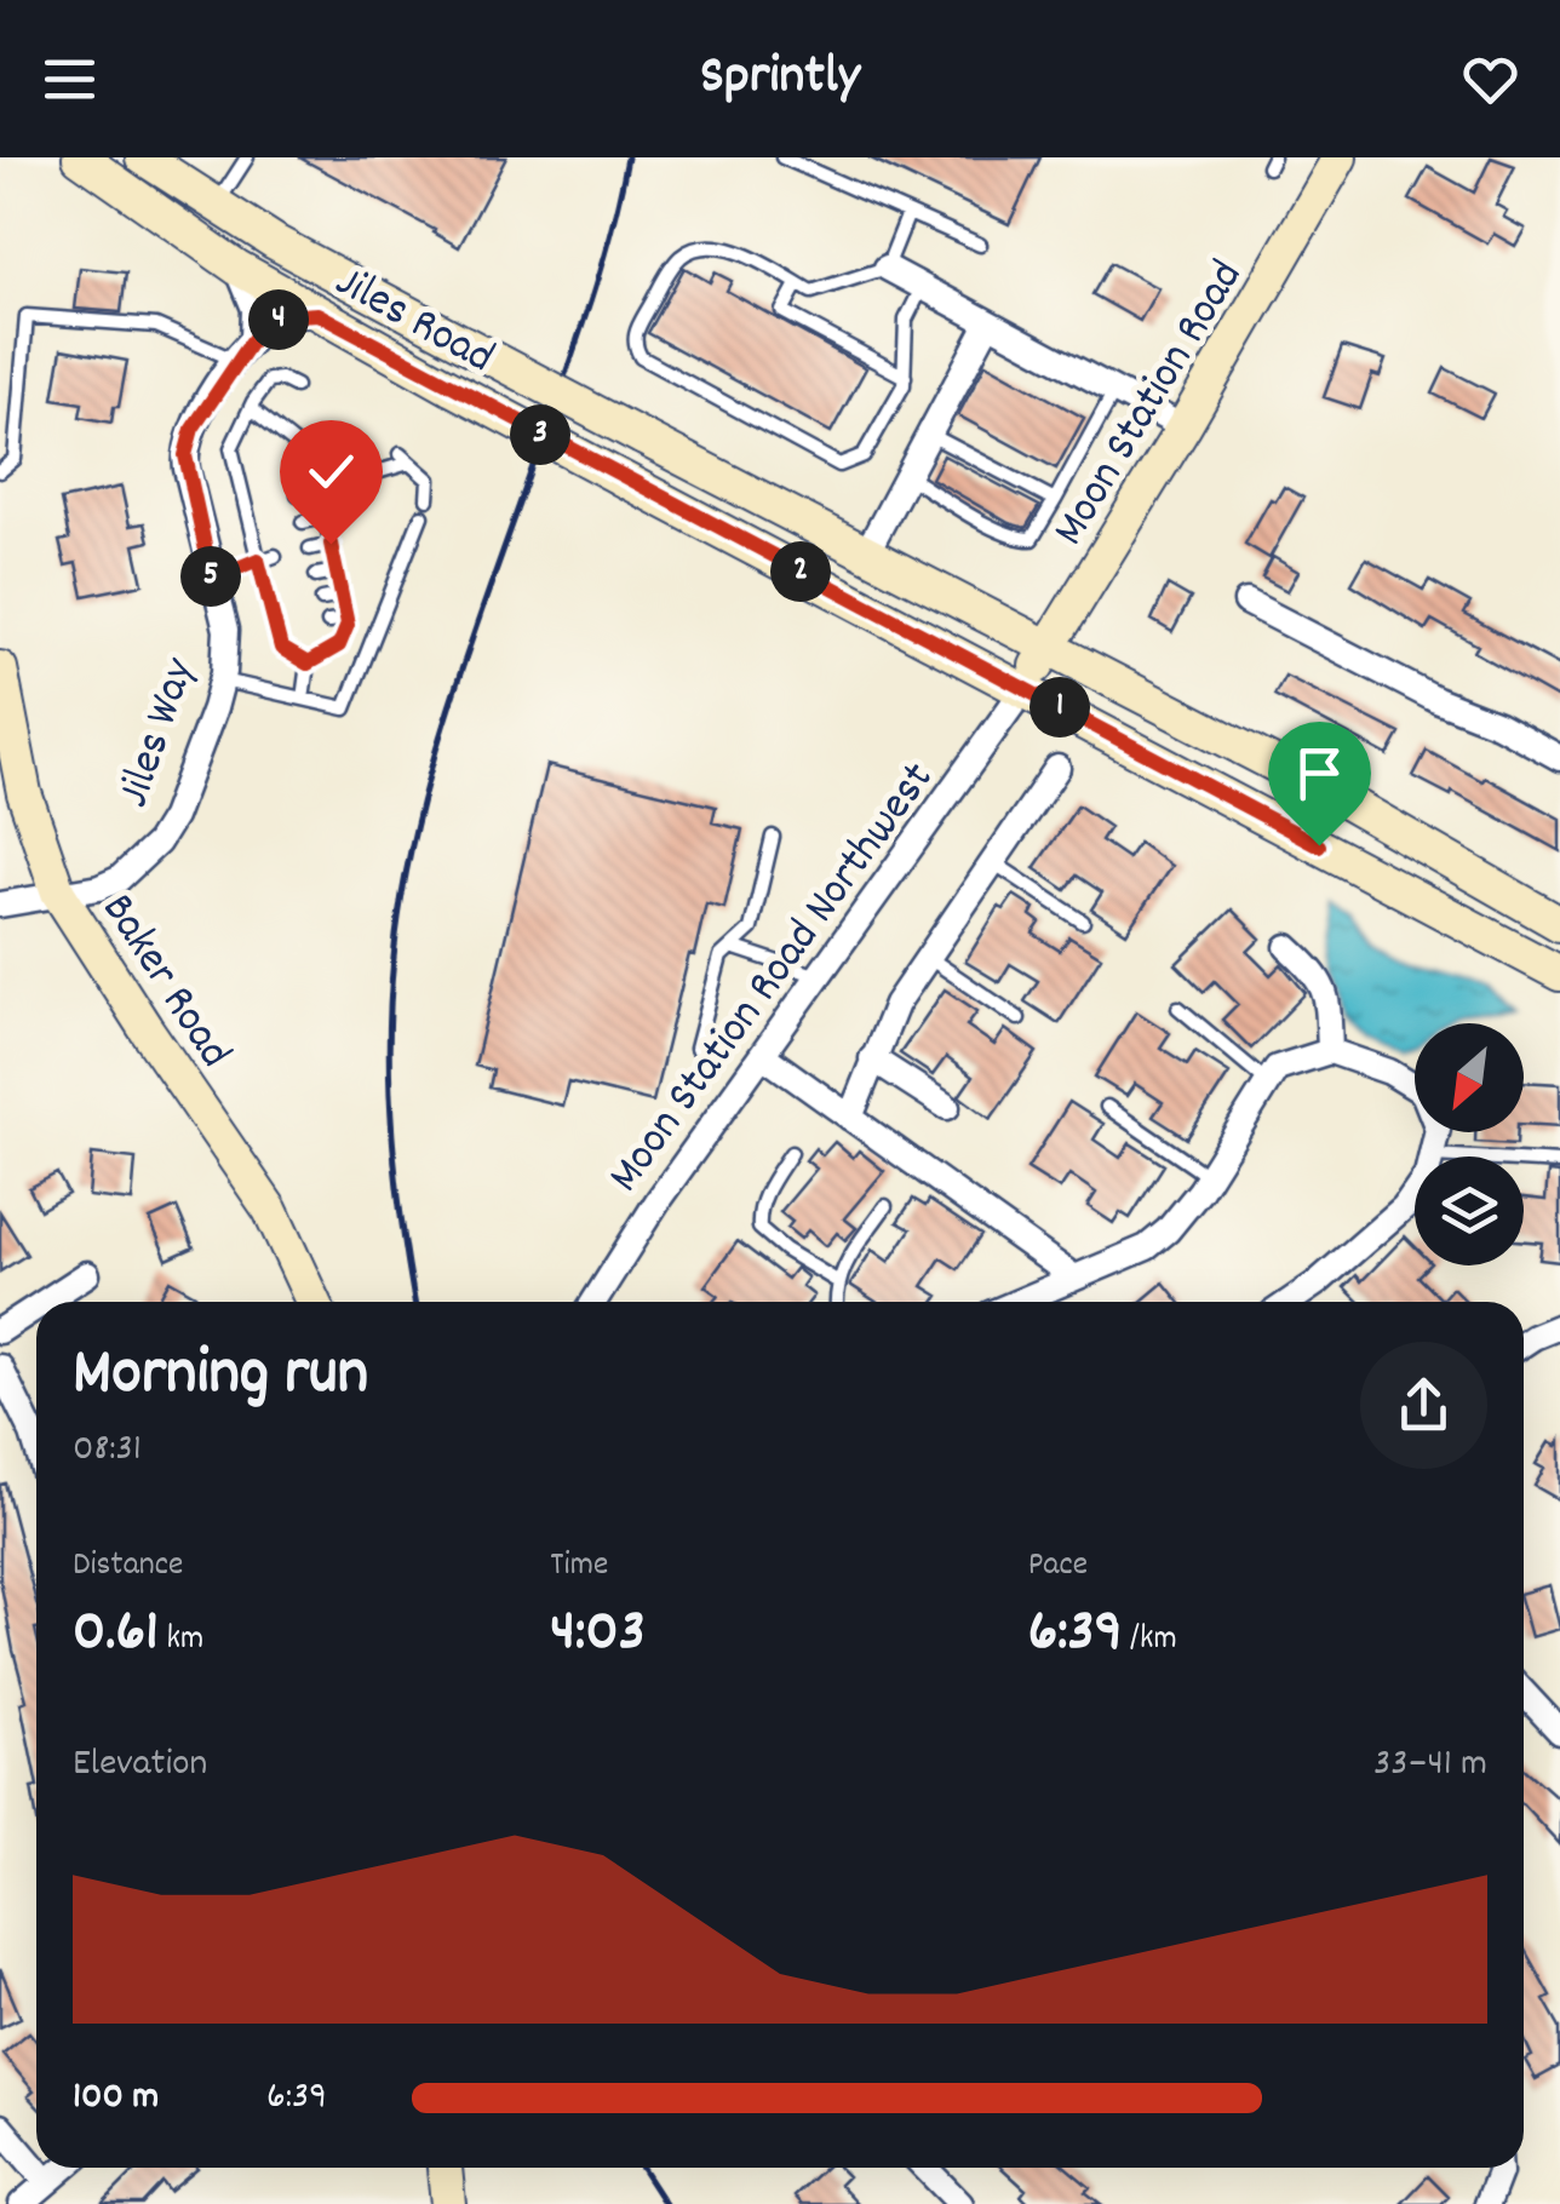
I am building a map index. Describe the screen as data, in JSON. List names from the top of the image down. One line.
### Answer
{"streets":{"street":["Jiles Road","Moon Station Road","Jiles Way","Moon Station Road Northwest","Baker Road"]},"crossings":[["Jiles Road","Moon Station Road"],["Jiles Road","Jiles Way"],["Jiles Road","Moon Station Road Northwest"],["Moon Station Road","Moon Station Road Northwest"],["Jiles Way","Baker Road"]],"north":"bottom left","page":{"header":"Sprintly","pins":["4","3","2","5","1"],"heading":["Morning run","08:31"],"stats":[["Distance","0.61 km"],["Time","4:03"],["Pace","6:39 /km"]],"chart":["Elevation","33–41 m"],"list":[{"name":"100 m","note":"6:39"}]}}
